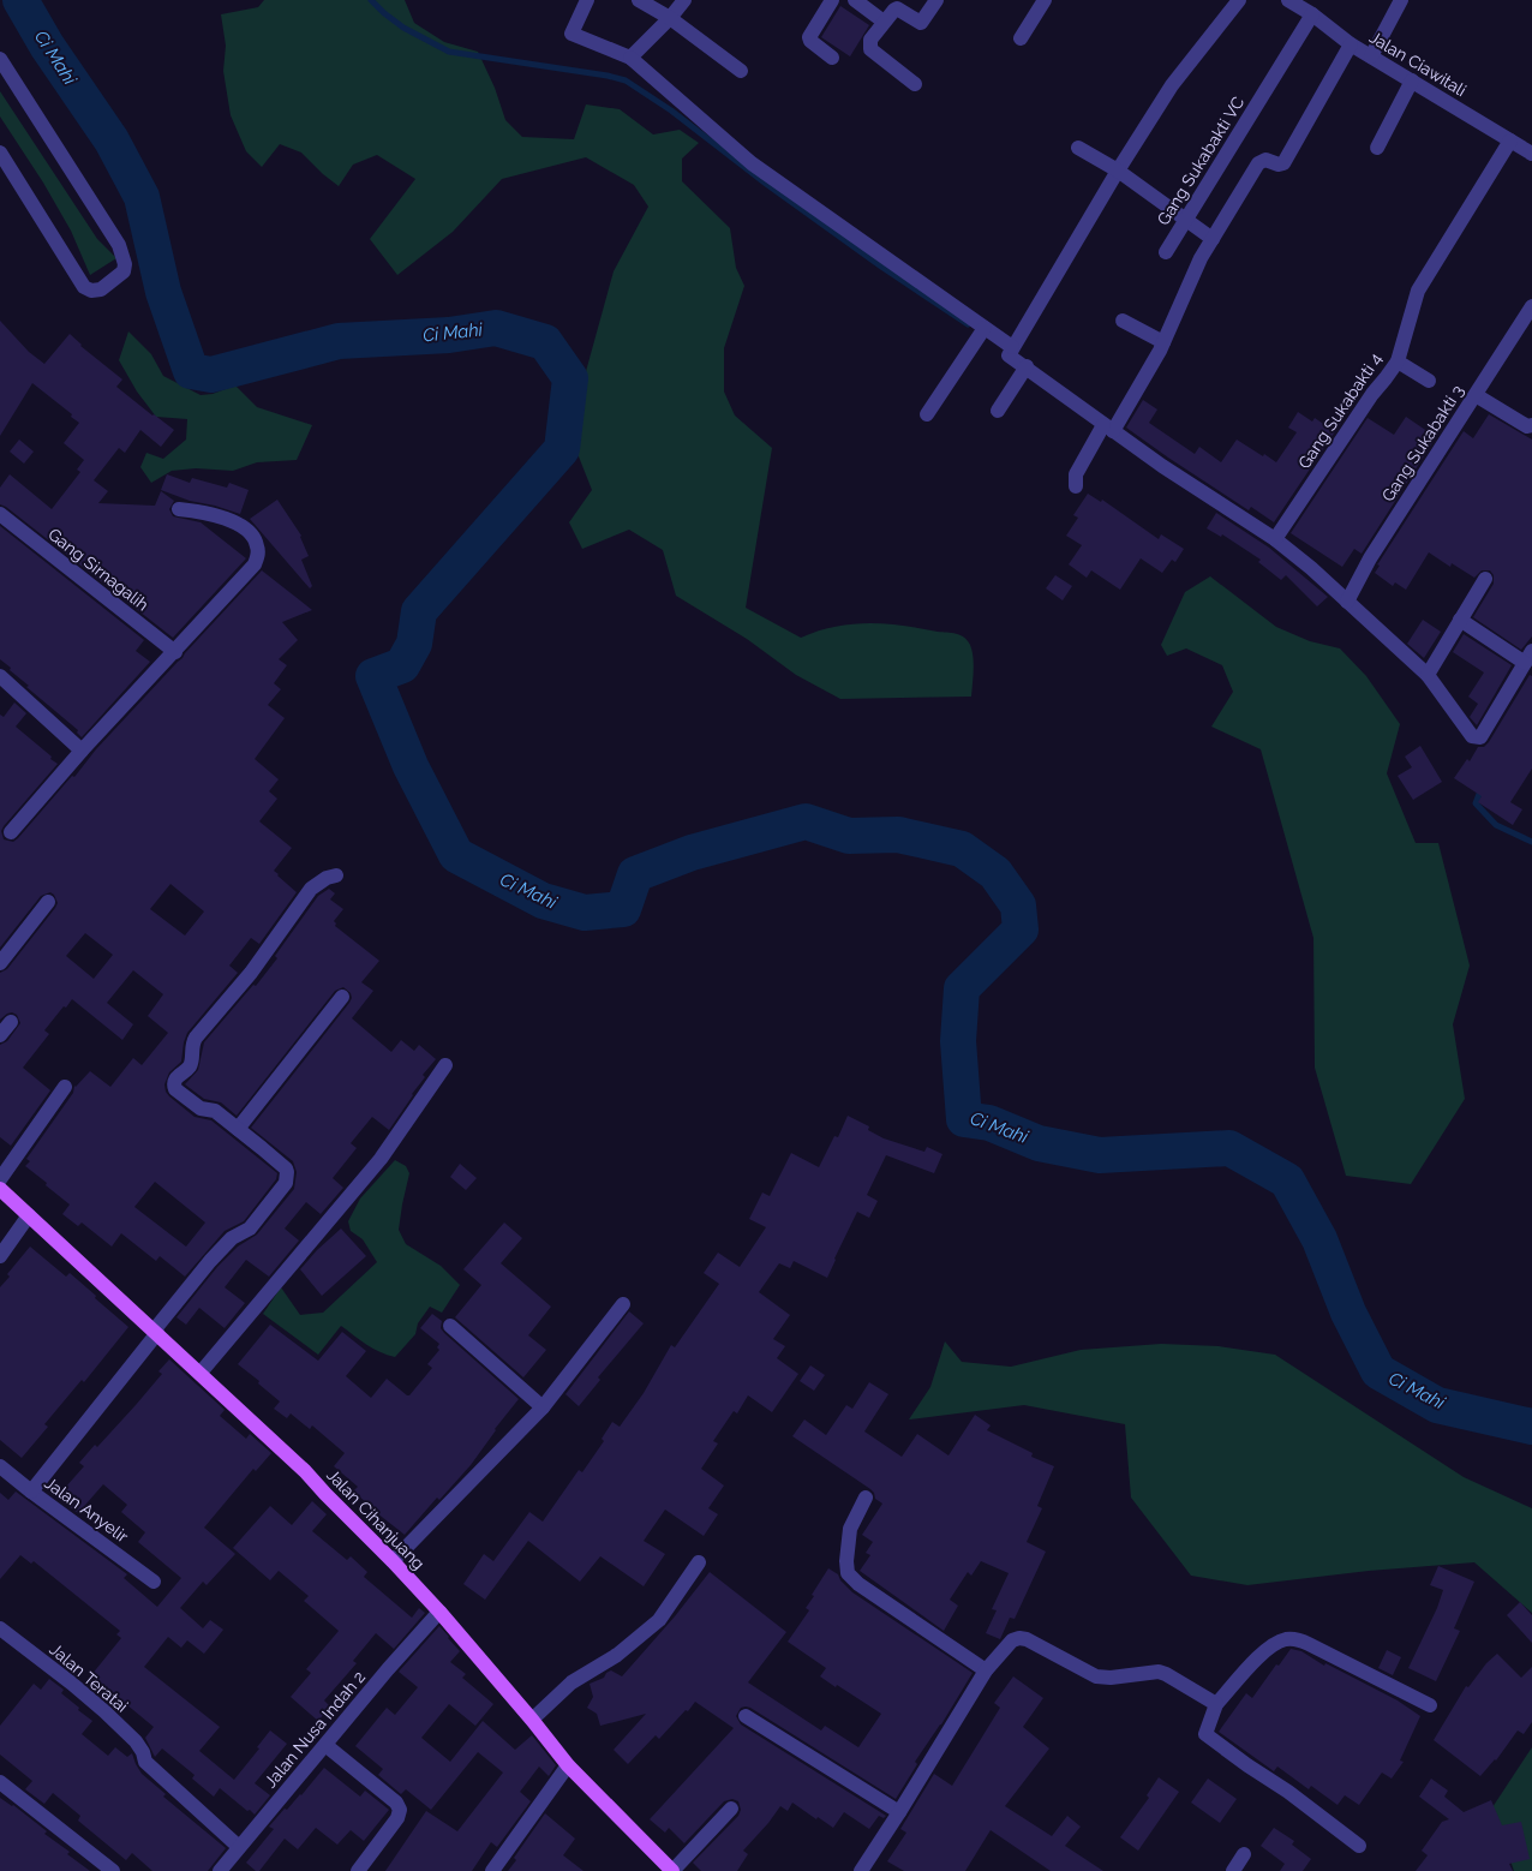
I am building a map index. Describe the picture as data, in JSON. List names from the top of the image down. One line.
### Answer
{"streets":{"main road":["Jalan Cihanjuang"],"street":["Jalan Ciawitali","Gang Sukabakti VC","Gang Sukabakti 4","Gang Sukabakti 3","Gang Sirnagalih","Jalan Anyelir","Jalan Teratai","Jalan Nusa Indah 2"]},"crossings":[["Jalan Ciawitali","Gang Sukabakti VC"],["Jalan Ciawitali","Gang Sukabakti 4"],["Jalan Cihanjuang","Jalan Nusa Indah 2"],["Jalan Teratai","Jalan Nusa Indah 2"]],"water":["Ci Mahi"]}
